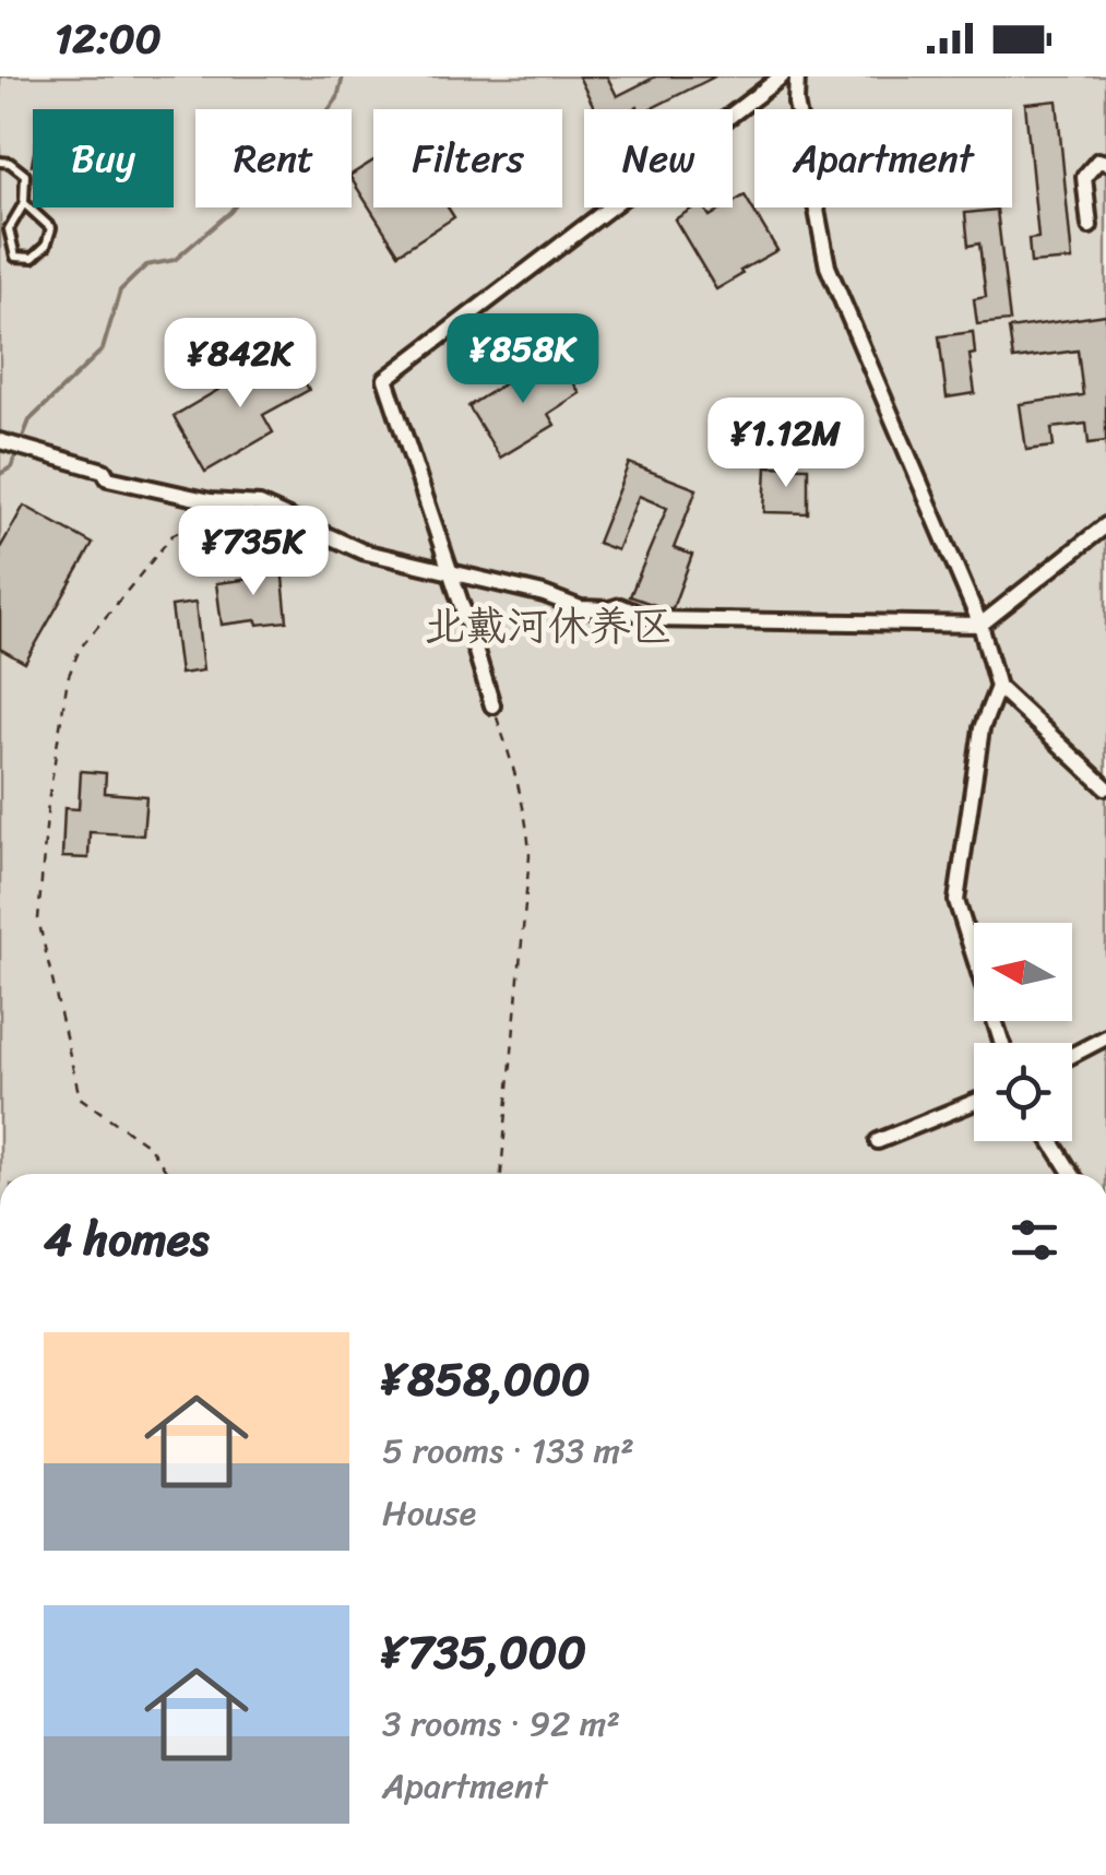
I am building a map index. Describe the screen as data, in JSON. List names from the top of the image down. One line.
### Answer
{"parks":["北戴河休养区"],"north":"left","page":{"status":"12:00","chip":["Buy","Rent","Filters","New","Apartment"],"price":["¥858K","¥842K","¥1.12M","¥735K"],"heading":"4 homes","list":[{"name":"¥858,000","note":"5 rooms · 133 m² · House"},{"name":"¥735,000","note":"3 rooms · 92 m² · Apartment"}]}}
